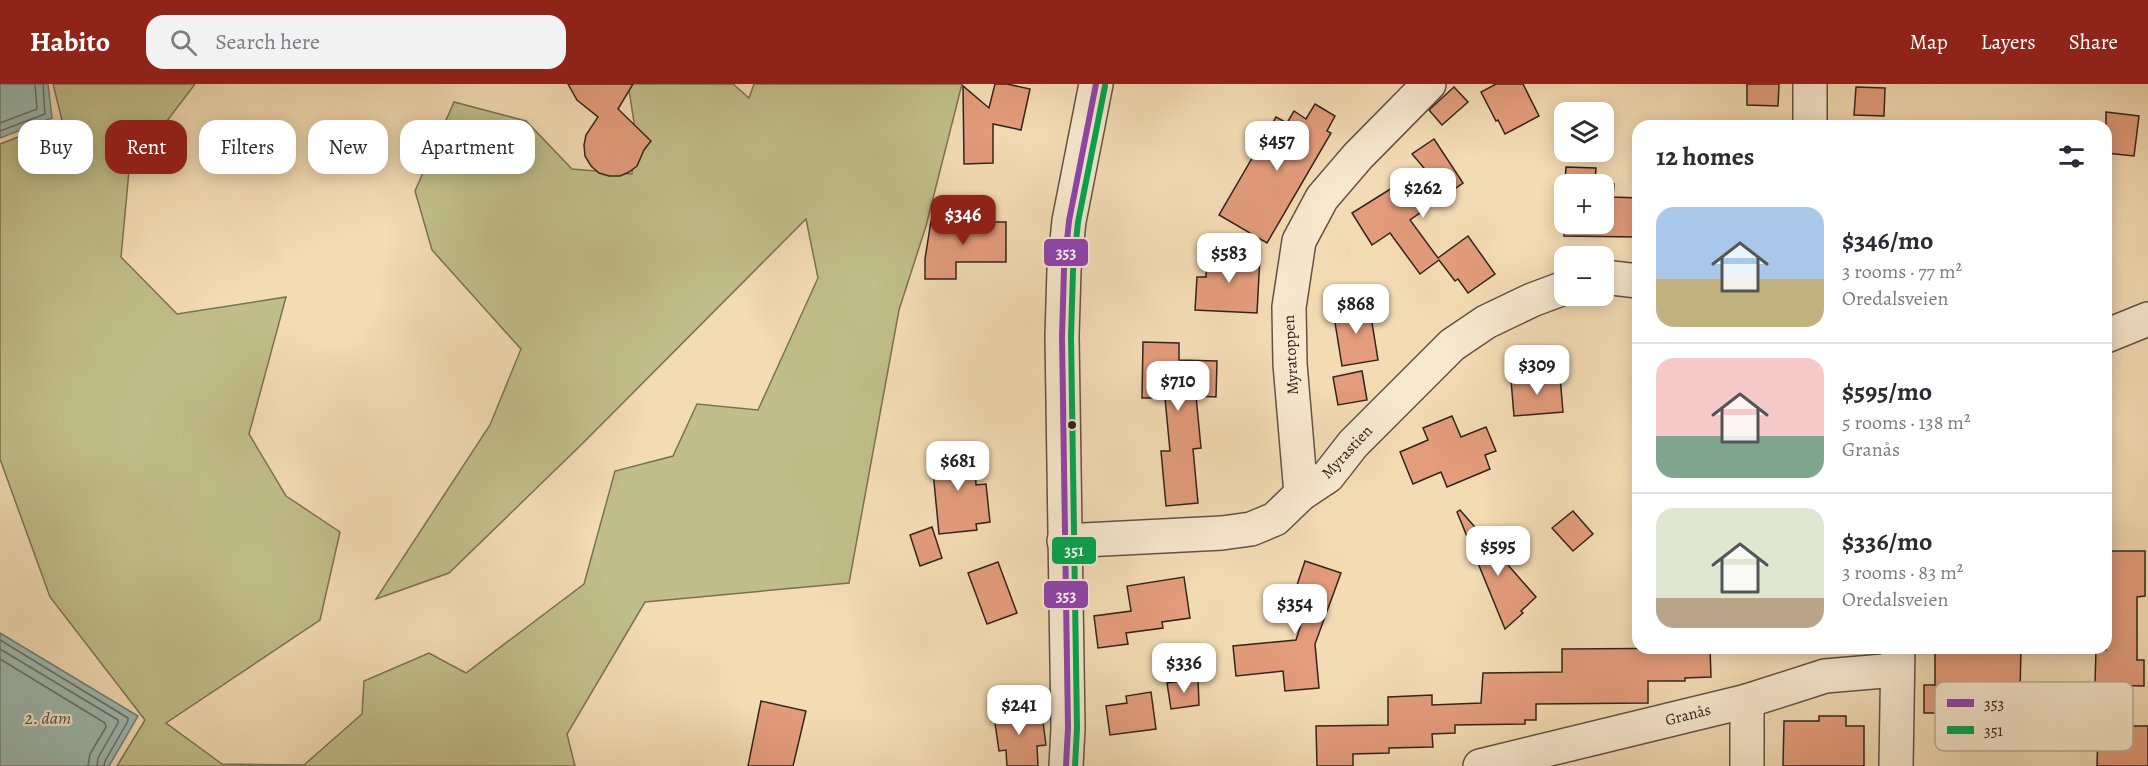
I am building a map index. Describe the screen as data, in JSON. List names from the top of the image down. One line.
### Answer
{"streets":{"street":["Myratoppen","Myrastien","Granås"]},"crossings":[["Myratoppen","Myrastien"]],"water":["2. dam"],"lines":["transit line 353","transit line 351"],"legend":["353","351"],"page":{"header":"Habito","search":"Search here","nav":["Map","Layers","Share"],"map_buttons":["+","−"],"chip":["Buy","Rent","Filters","New","Apartment"],"heading":"12 homes","price":["$457","$262","$346","$583","$868","$309","$710","$681","$595","$354","$336","$241"],"list":[{"name":"$346/mo","note":"3 rooms · 77 m² · Oredalsveien"},{"name":"$595/mo","note":"5 rooms · 138 m² · Granås"},{"name":"$336/mo","note":"3 rooms · 83 m² · Oredalsveien"}]}}
